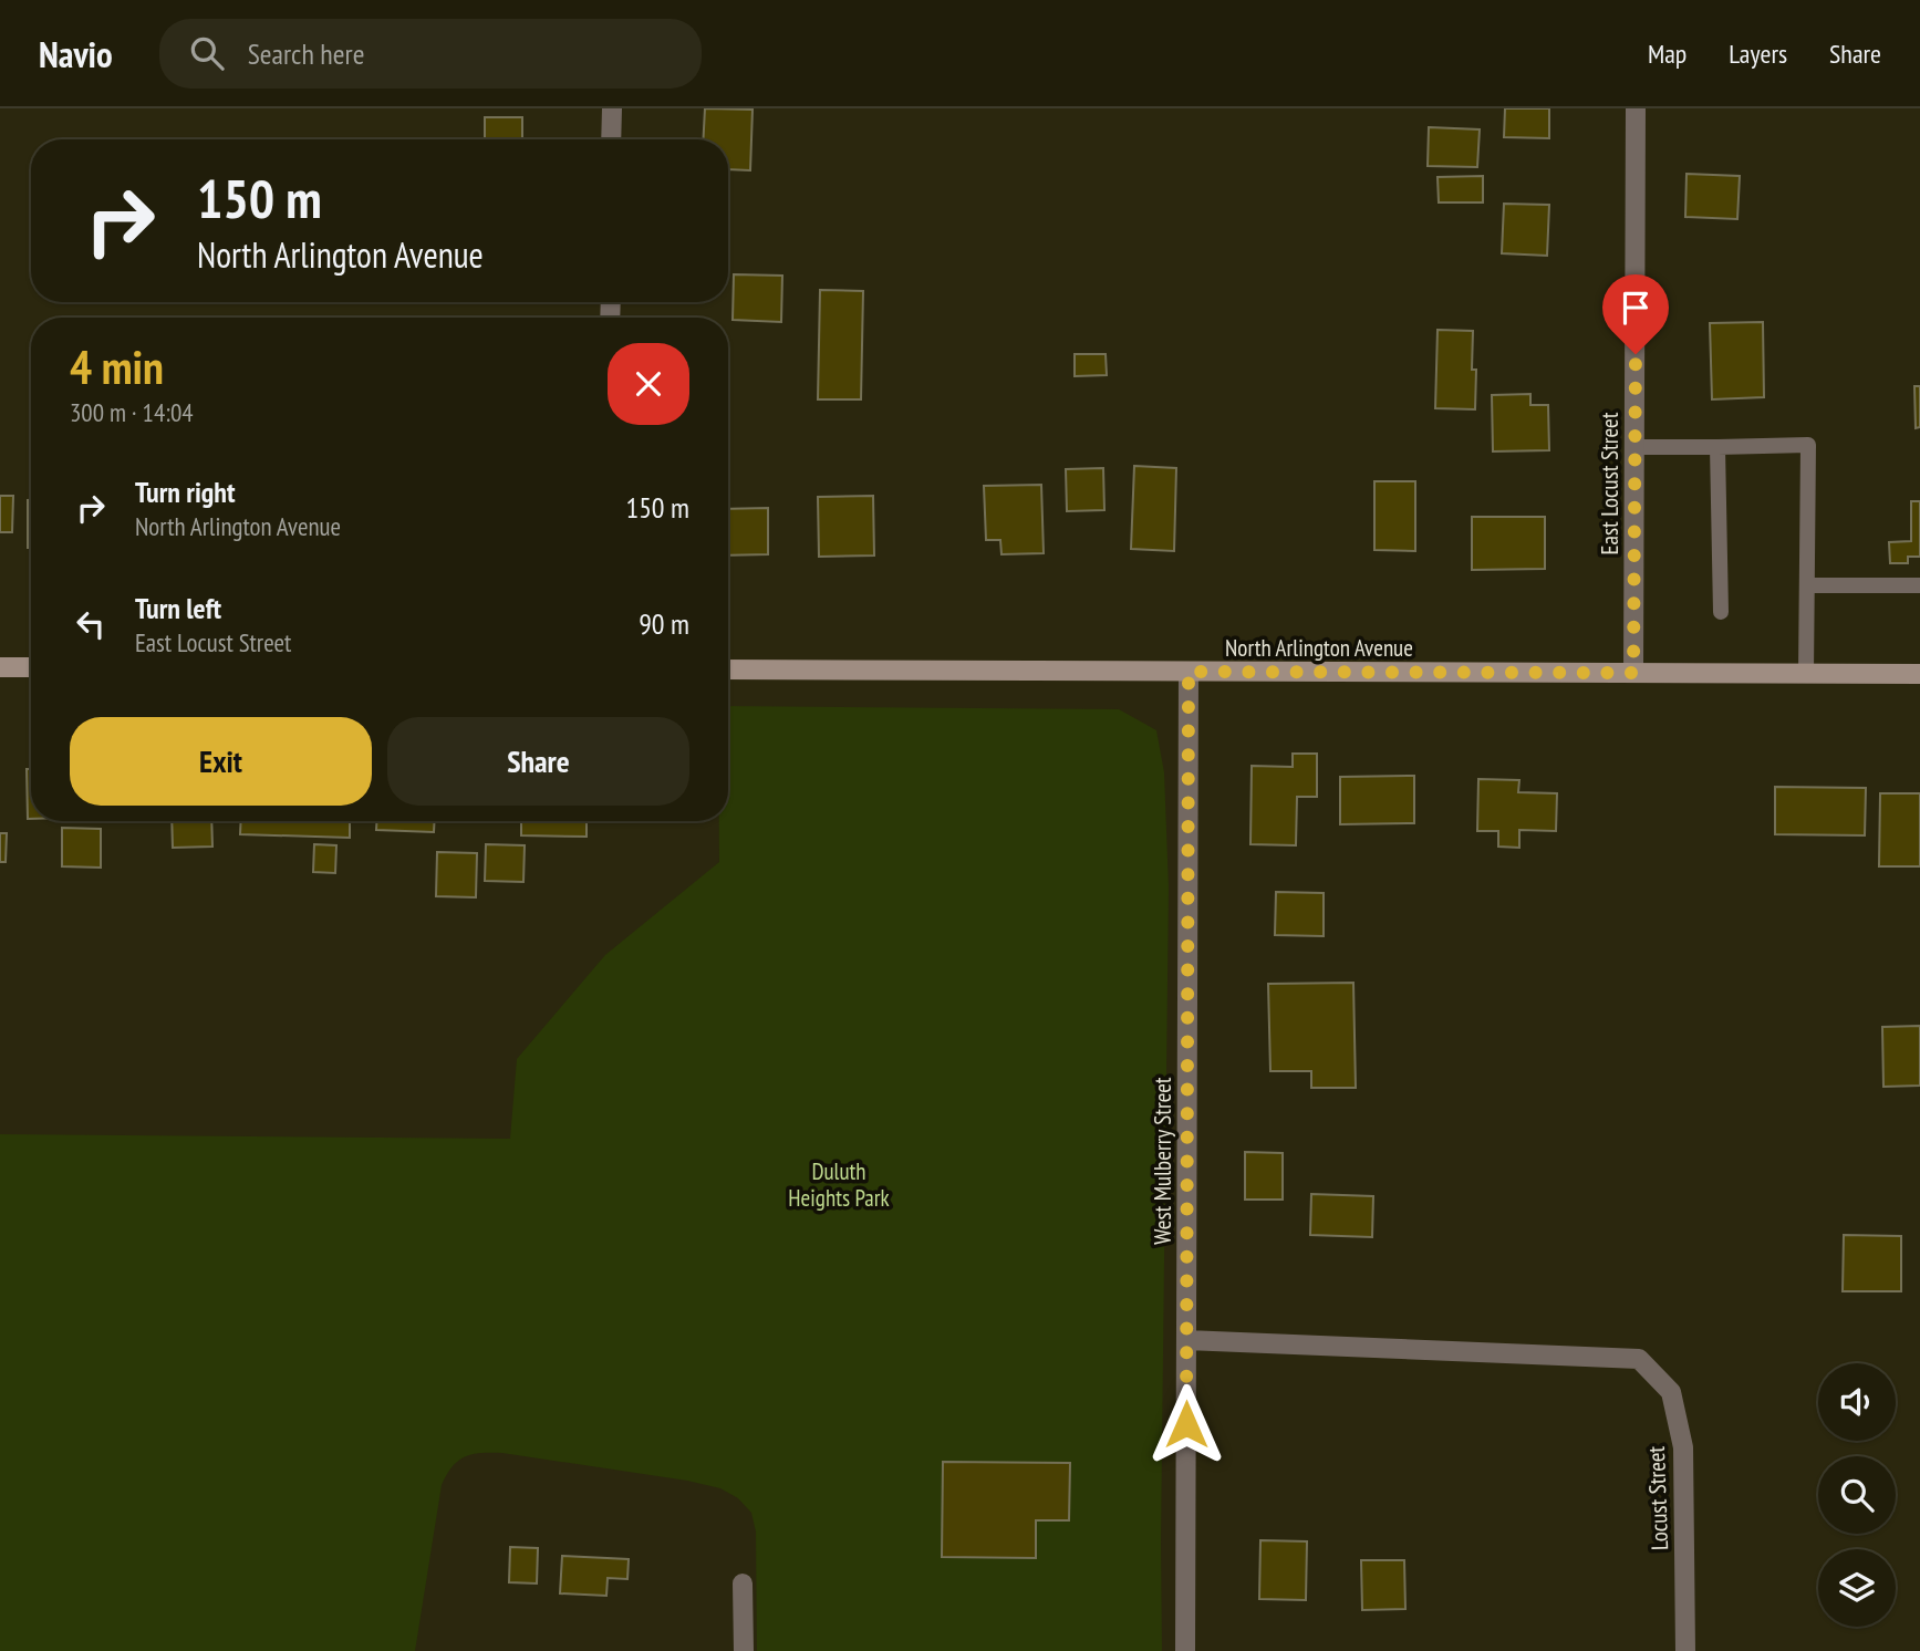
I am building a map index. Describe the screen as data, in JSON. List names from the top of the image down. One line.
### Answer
{"streets":{"main road":["North Arlington Avenue"],"street":["East Locust Street","West Mulberry Street","Locust Street"]},"crossings":[["East Locust Street","North Arlington Avenue"],["North Arlington Avenue","West Mulberry Street"],["West Mulberry Street","Locust Street"]],"parks":["Duluth Heights Park"],"page":{"header":"Navio","search":"Search here","nav":["Map","Layers","Share"],"turn":["150 m","North Arlington Avenue"],"heading":["4 min","300 m · 14:04"],"list":[{"name":"Turn right","note":"North Arlington Avenue","value":"150 m"},{"name":"Turn left","note":"East Locust Street","value":"90 m"}],"buttons":["Exit","Share"]}}
